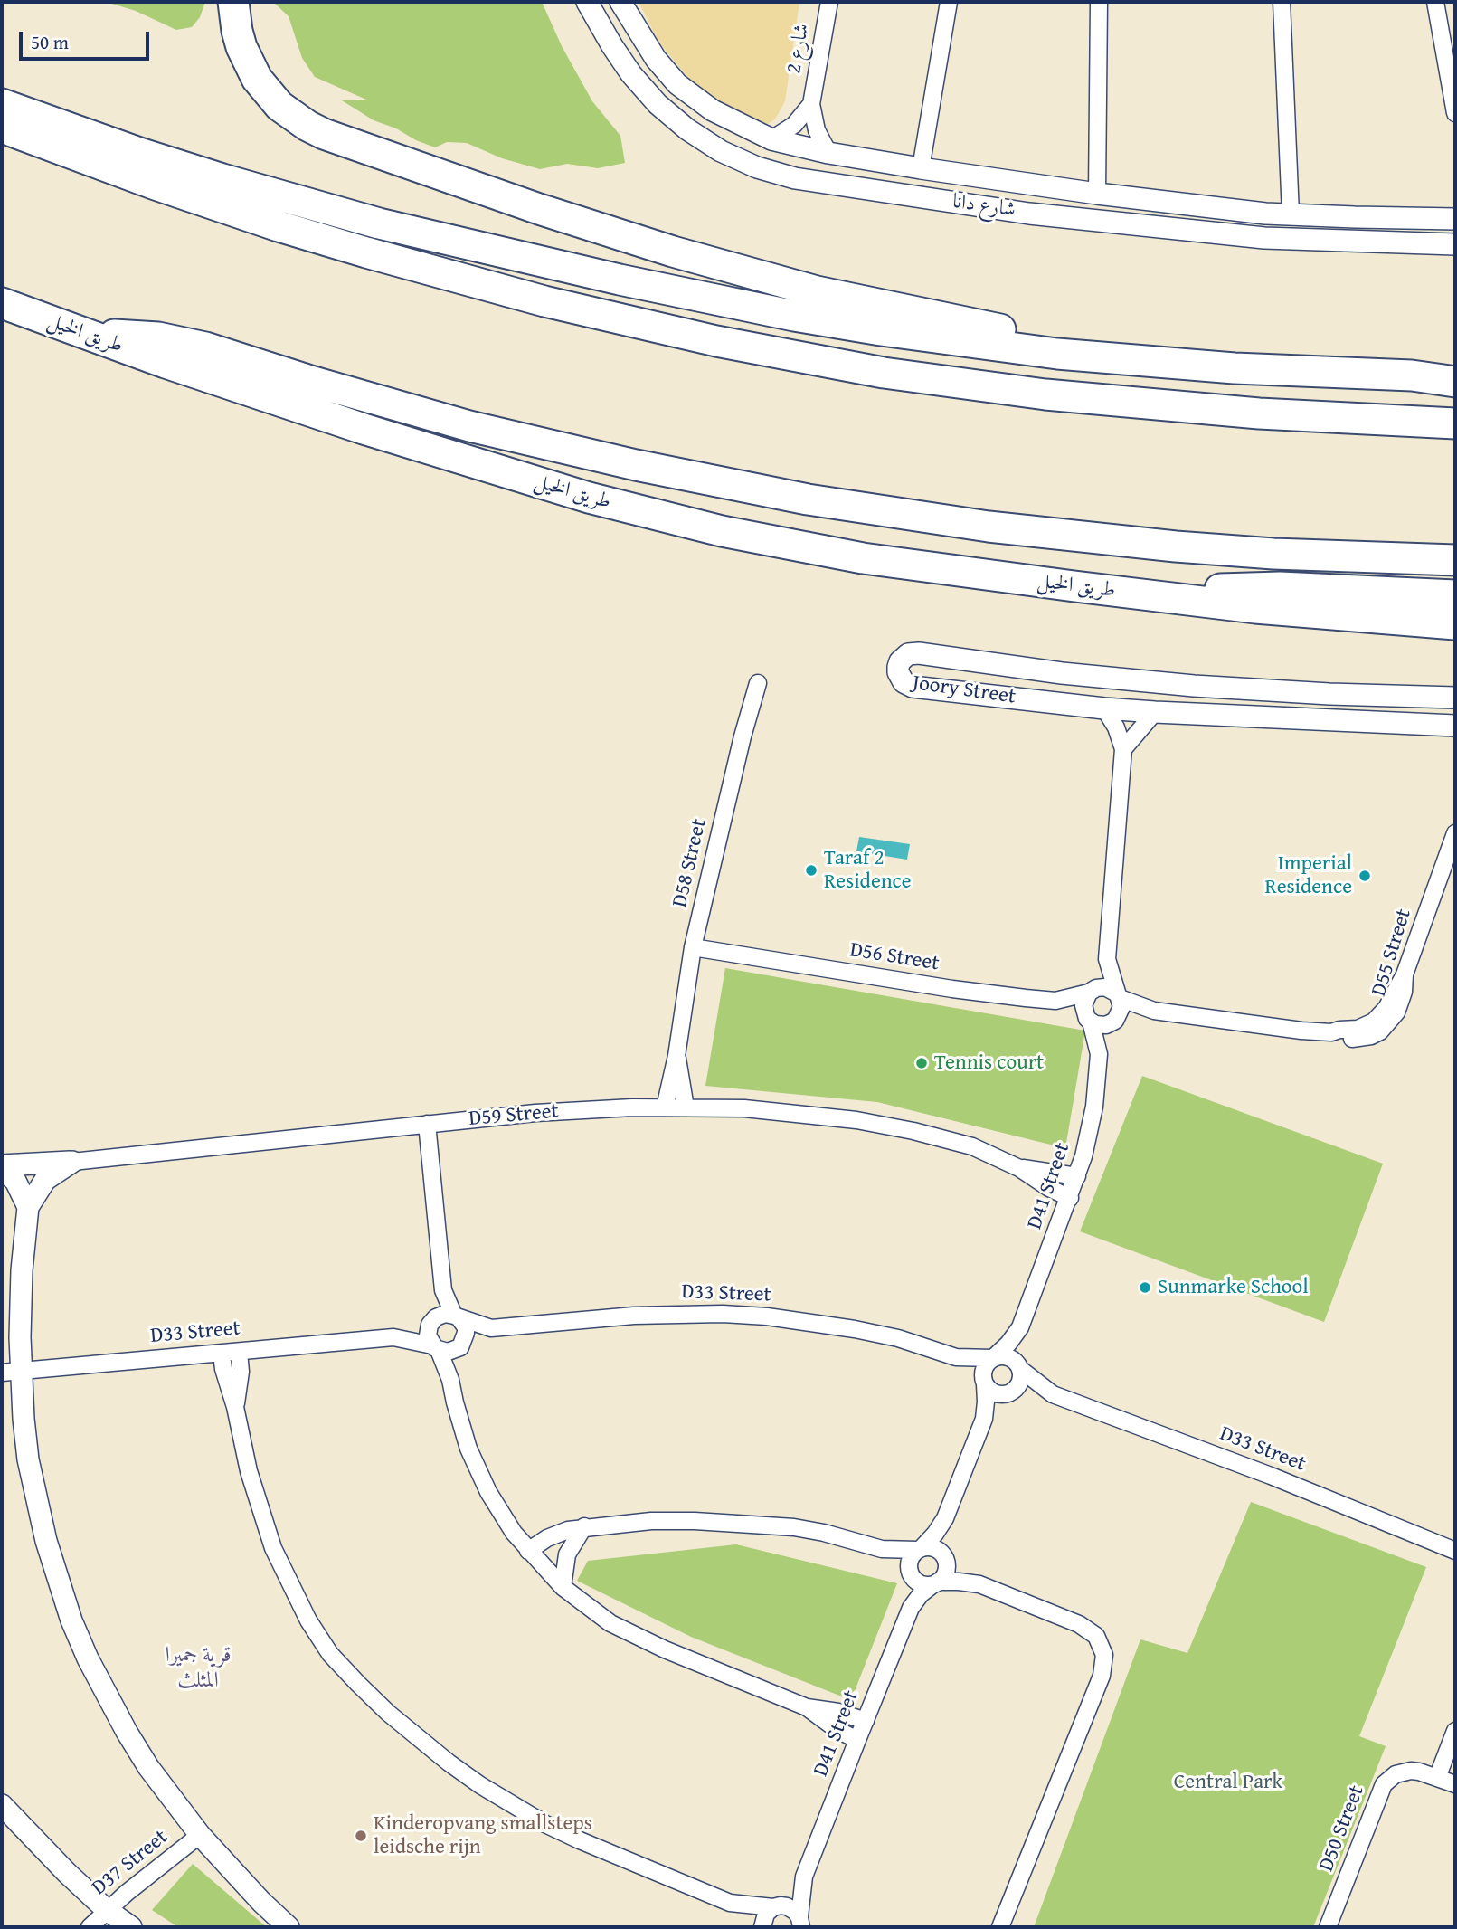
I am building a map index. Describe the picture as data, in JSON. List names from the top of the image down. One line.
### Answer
{"streets":{"highway":["طريق الخيل"],"street":["شارع 2","شارع دانا","Joory Street","D58 Street","D55 Street","D56 Street","D59 Street","D41 Street","D33 Street","D50 Street","D37 Street"]},"crossings":[["شارع 2","شارع دانا"],["D58 Street","D56 Street"],["D58 Street","D59 Street"],["D56 Street","D41 Street"],["D59 Street","D41 Street"],["D41 Street","D33 Street"]],"districts":["قرية جميرا المثلث"],"parks":["Central Park"],"places":["Taraf 2 Residence","Imperial Residence","Tennis court","Sunmarke School","Kinderopvang smallsteps leidsche rijn"],"scale_bar":"50 m"}
